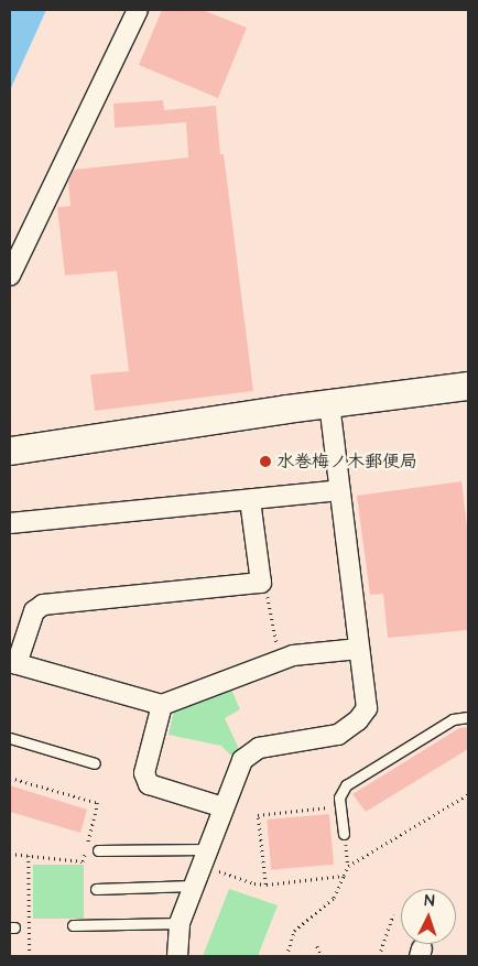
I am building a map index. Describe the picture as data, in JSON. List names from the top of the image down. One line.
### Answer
{"places":["水巻梅ノ木郵便局"],"north":"top"}
